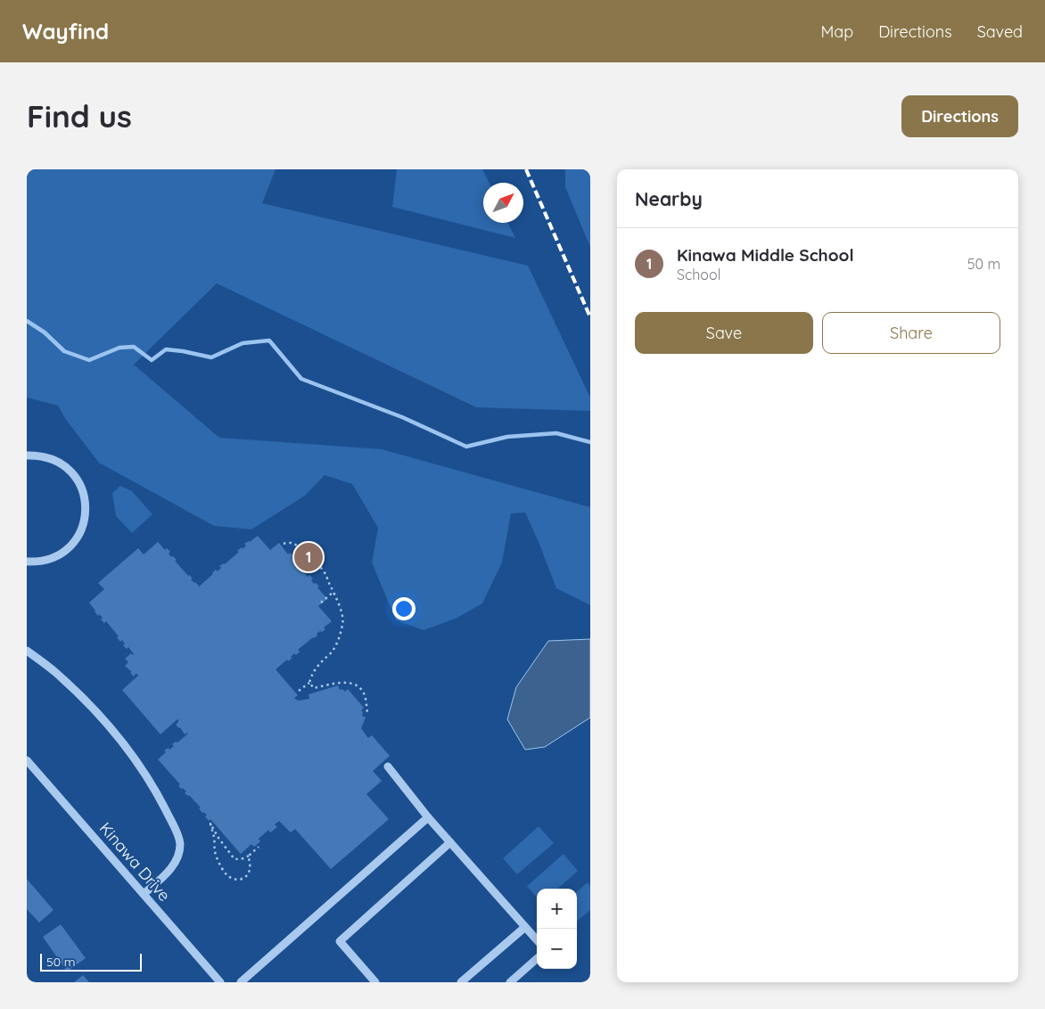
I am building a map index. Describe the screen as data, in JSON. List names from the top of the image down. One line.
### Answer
{"streets":{"street":["Kinawa Drive"]},"scale_bar":"50 m","north":"top right","page":{"header":"Wayfind","nav":["Map","Directions","Saved"],"buttons":["Directions",["Save","Share"]],"title":"Find us","heading":"Nearby","list":[{"mark":"1","name":"Kinawa Middle School","note":"School","value":"50 m"}],"pins":"1","map_buttons":["+","−"],"scale":"50 m"}}
